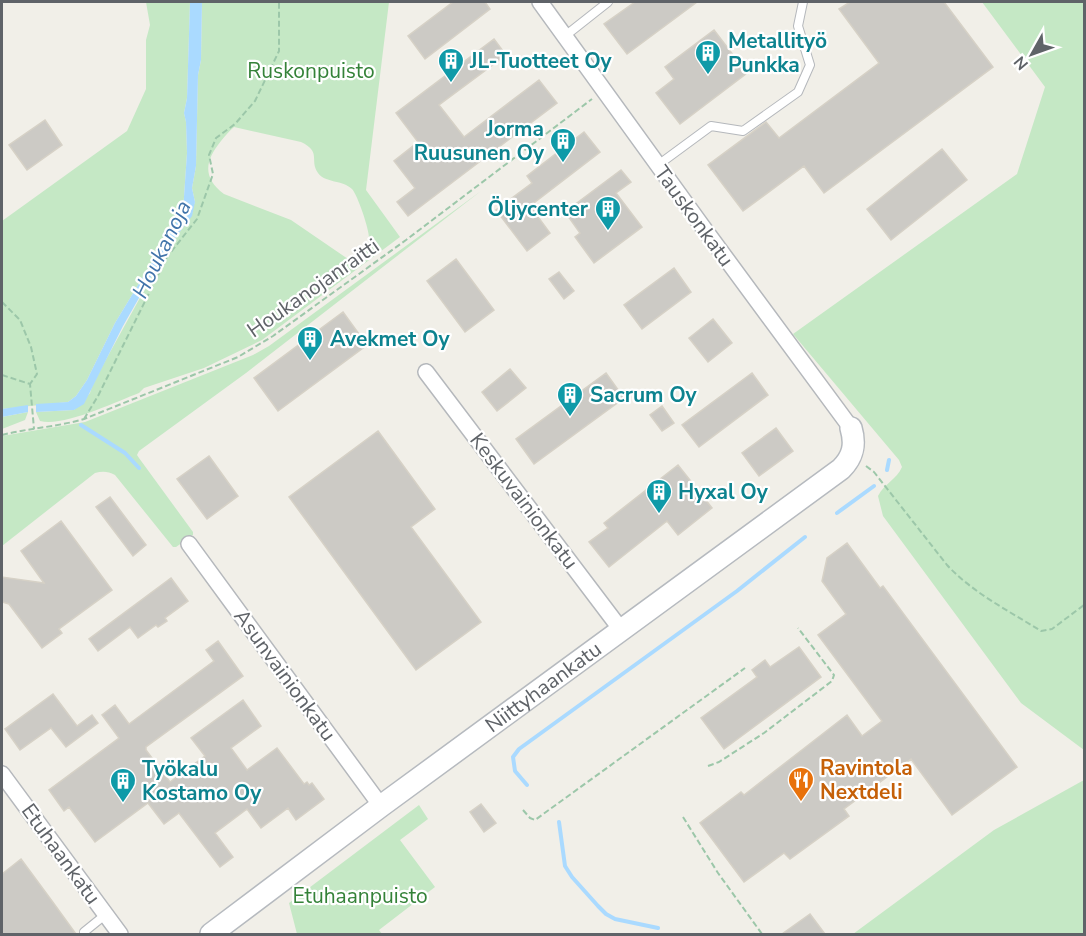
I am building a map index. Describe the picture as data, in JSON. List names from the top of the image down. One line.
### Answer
{"streets":{"street":["Tauskonkatu","Keskuvainionkatu","Asunvainionkatu","Niittyhaankatu","Etuhaankatu"],"path":["Houkanojanraitti"]},"crossings":[["Tauskonkatu","Houkanojanraitti"],["Keskuvainionkatu","Niittyhaankatu"],["Asunvainionkatu","Niittyhaankatu"]],"water":["Houkanoja"],"parks":["Ruskonpuisto","Etuhaanpuisto"],"places":{"building":["Metallityö Punkka","JL-Tuotteet Oy","Jorma Ruusunen Oy","Öljycenter","Avekmet Oy","Sacrum Oy","Hyxal Oy","Työkalu Kostamo Oy"],"restaurant":["Ravintola Nextdeli"]},"north":"bottom left"}
